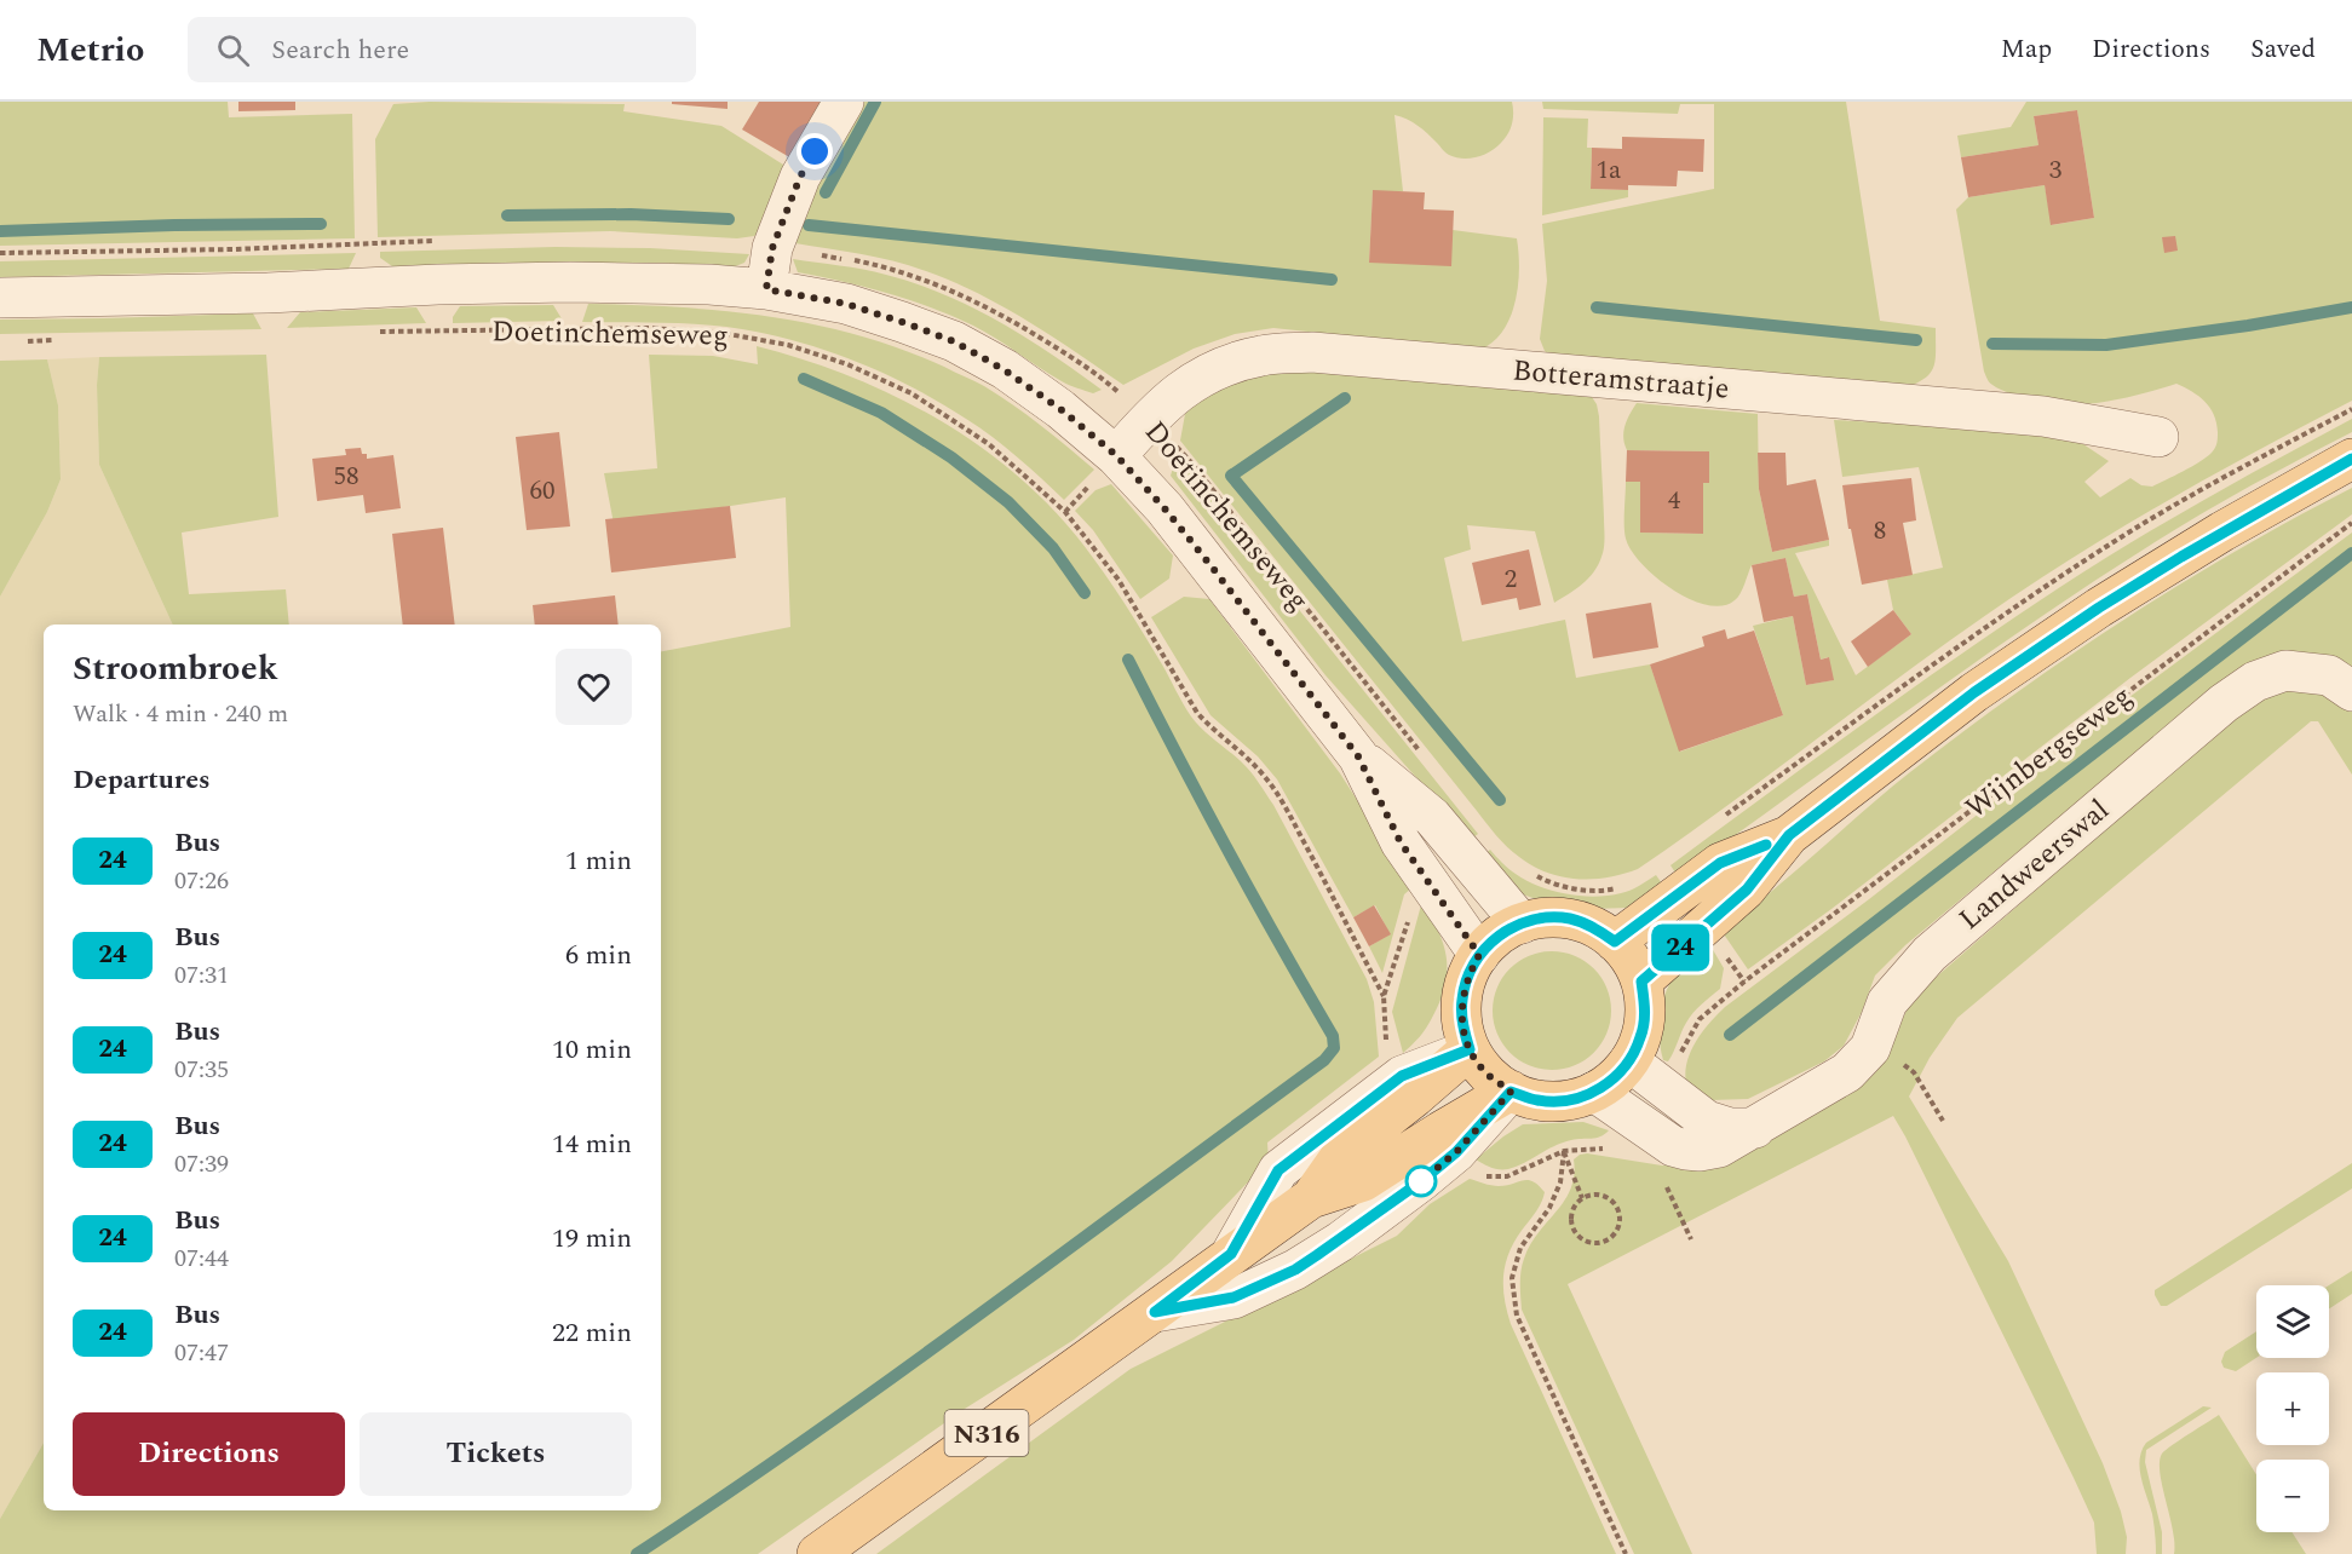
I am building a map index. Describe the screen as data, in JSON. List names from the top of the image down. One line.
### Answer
{"streets":{"main road":["N316"],"street":["Doetinchemseweg","Botteramstraatje","Landweerswal"],"path":["Wijnbergseweg"]},"crossings":[["Doetinchemseweg","Botteramstraatje"],["Doetinchemseweg","N316"]],"lines":["bus line 24"],"house_numbers":["1a","3","58","60","4","8","2"],"page":{"header":"Metrio","search":"Search here","nav":["Map","Directions","Saved"],"on_map":"24","heading":[["Stroombroek","Walk · 4 min · 240 m"],"Departures"],"list":[{"mark":"24","name":"Bus","note":"07:26","value":"1 min"},{"mark":"24","name":"Bus","note":"07:31","value":"6 min"},{"mark":"24","name":"Bus","note":"07:35","value":"10 min"},{"mark":"24","name":"Bus","note":"07:39","value":"14 min"},{"mark":"24","name":"Bus","note":"07:44","value":"19 min"},{"mark":"24","name":"Bus","note":"07:47","value":"22 min"}],"map_buttons":["+","−"],"buttons":["Directions","Tickets"]}}
